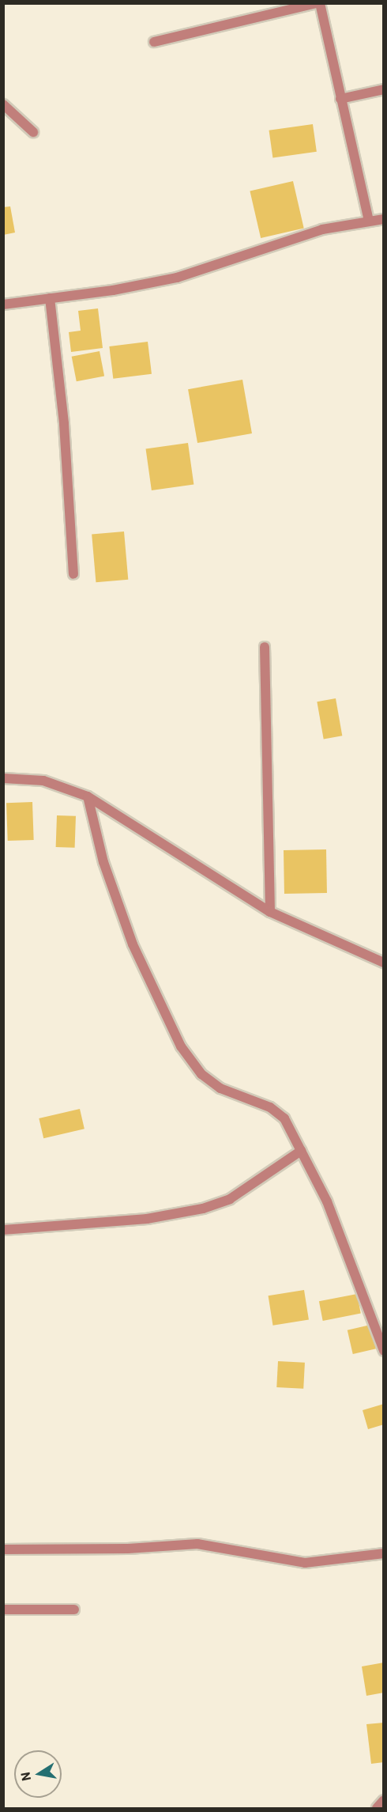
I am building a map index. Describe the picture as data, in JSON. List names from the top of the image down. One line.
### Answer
{"north":"left"}
